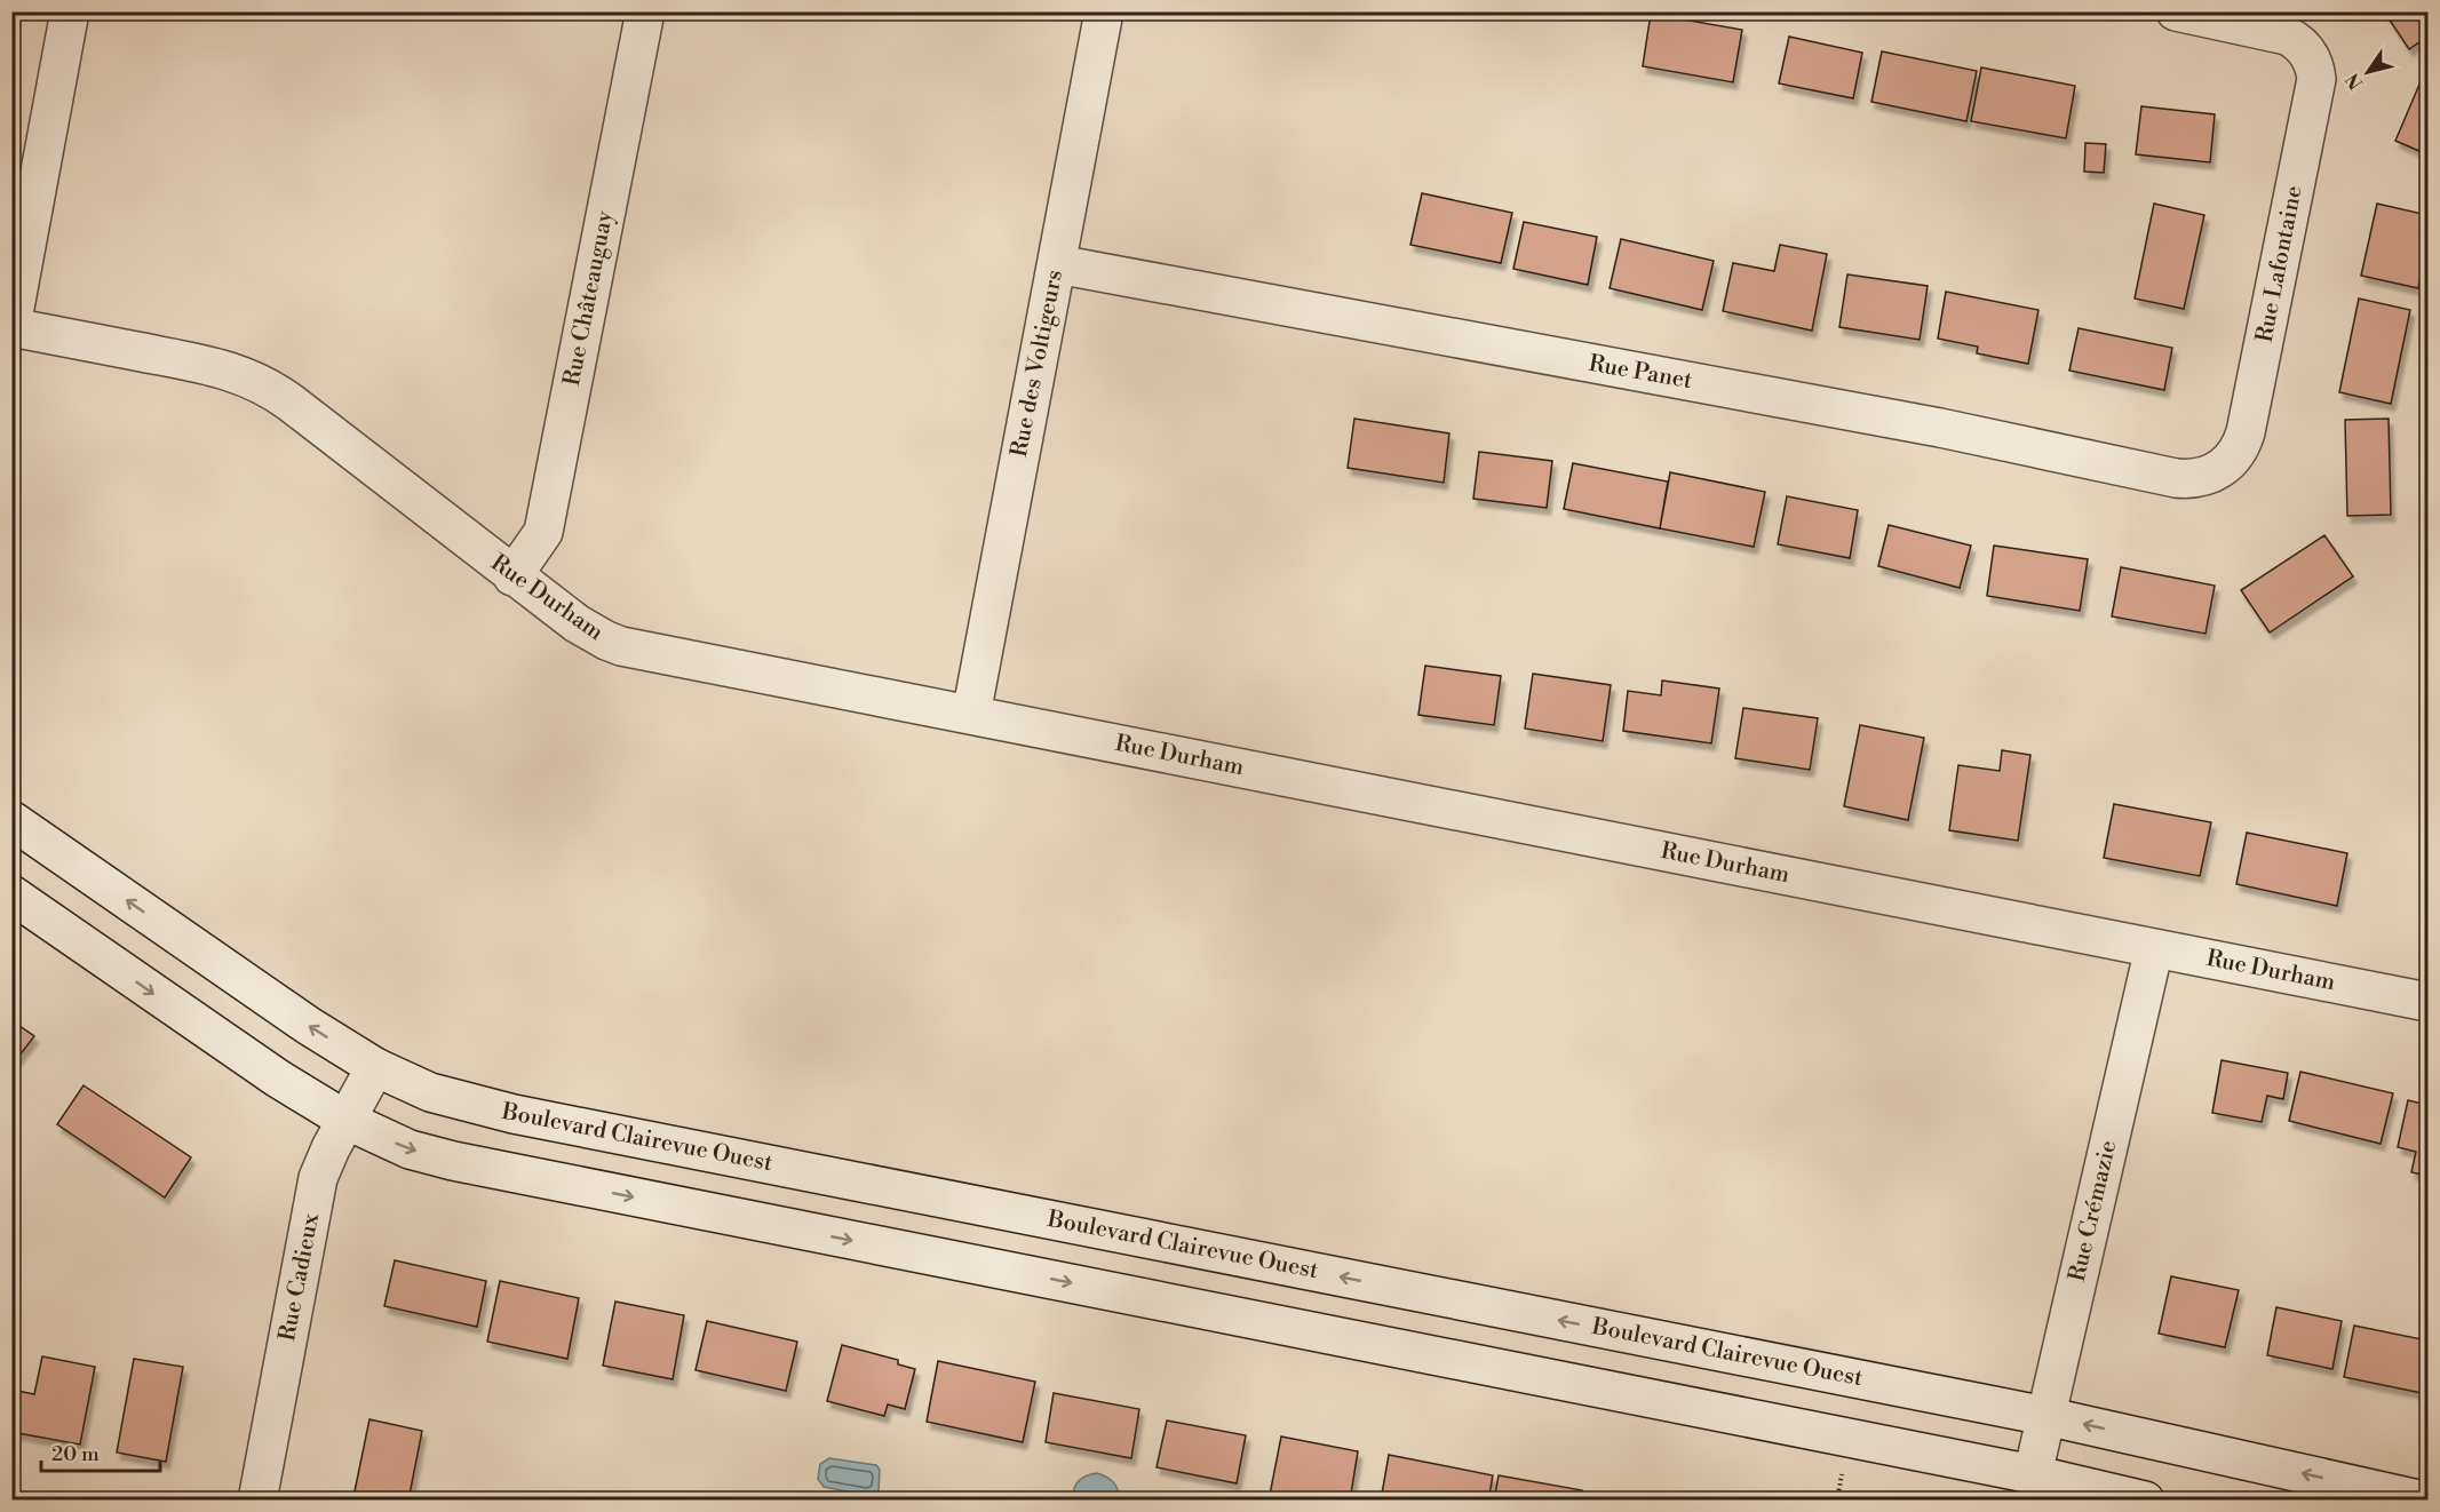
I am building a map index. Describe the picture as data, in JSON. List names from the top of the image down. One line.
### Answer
{"streets":{"street":["Rue Lafontaine","Rue Châteauguay","Rue des Voltigeurs","Rue Panet","Rue Durham","Boulevard Clairevue Ouest","Rue Crémazie","Rue Cadieux"]},"crossings":[["Rue Lafontaine","Rue Panet"],["Rue Châteauguay","Rue Durham"],["Rue des Voltigeurs","Rue Panet"],["Rue des Voltigeurs","Rue Durham"],["Rue Durham","Rue Crémazie"],["Boulevard Clairevue Ouest","Rue Crémazie"],["Boulevard Clairevue Ouest","Rue Cadieux"]],"scale_bar":"20 m","north":"bottom left"}
